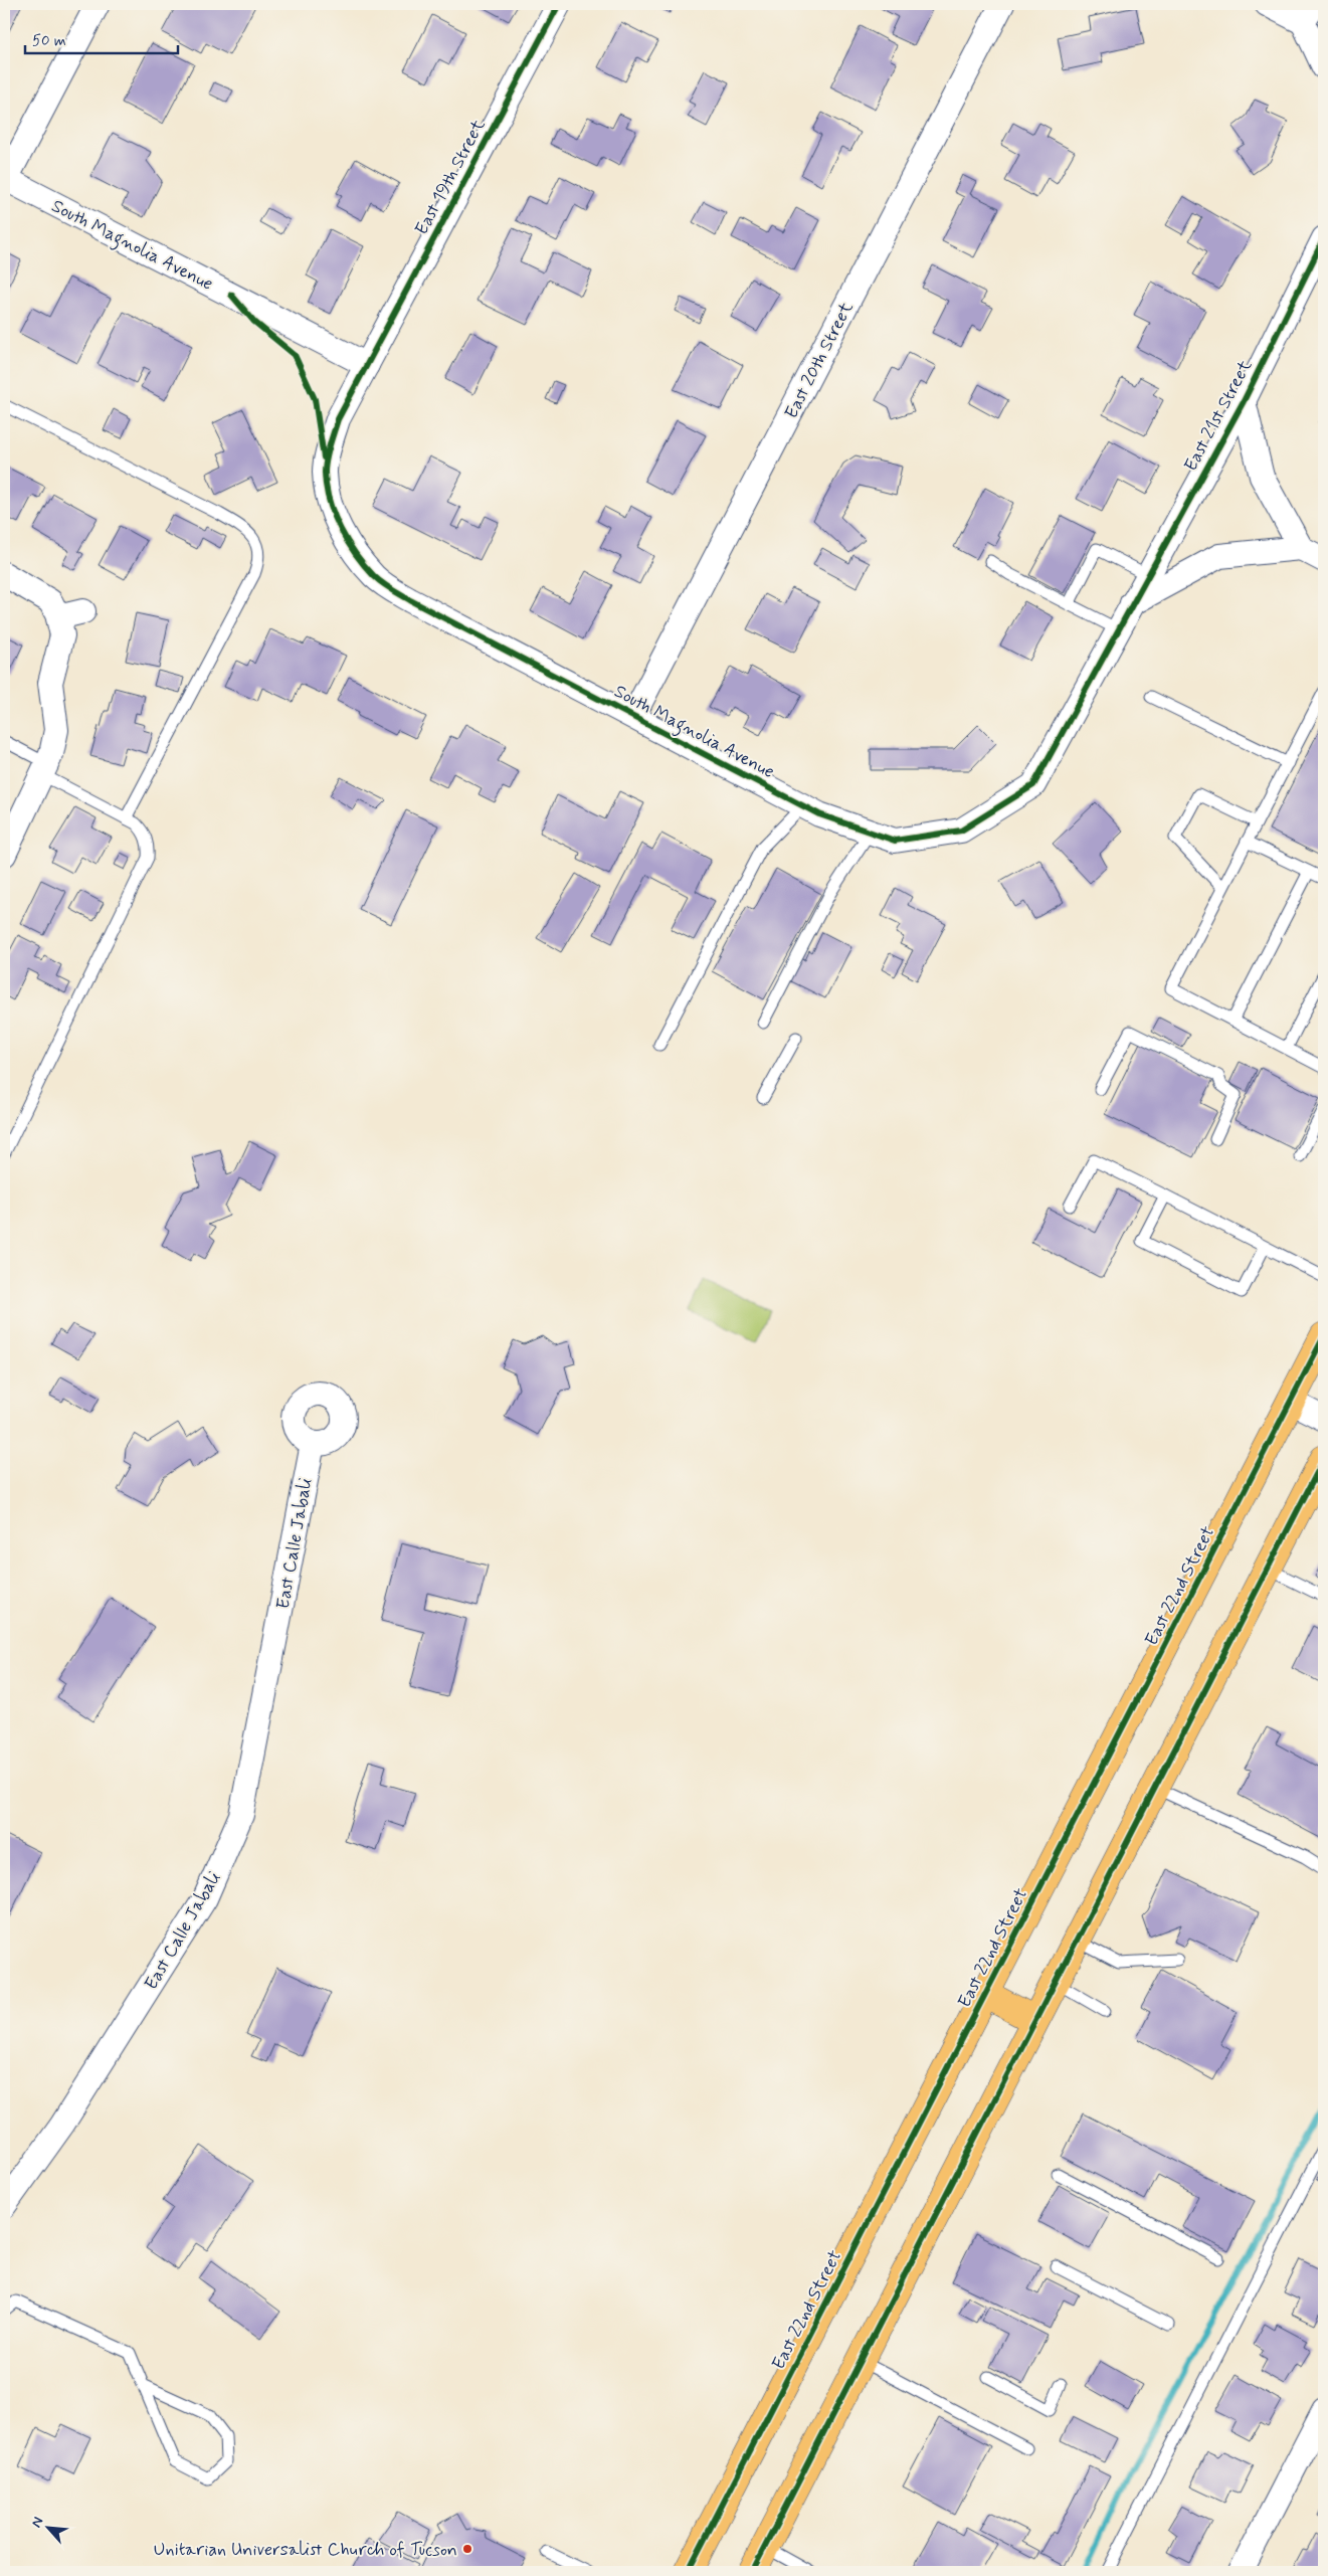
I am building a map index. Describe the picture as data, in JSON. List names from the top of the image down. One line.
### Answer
{"streets":{"main road":["East 22nd Street"],"street":["East 19th Street","South Magnolia Avenue","East 20th Street","East 21st Street","East Calle Jabali"]},"crossings":[["East 19th Street","South Magnolia Avenue"],["South Magnolia Avenue","East 20th Street"],["South Magnolia Avenue","East 21st Street"]],"places":["Unitarian Universalist Church of Tucson"],"scale_bar":"50 m","north":"top left"}
